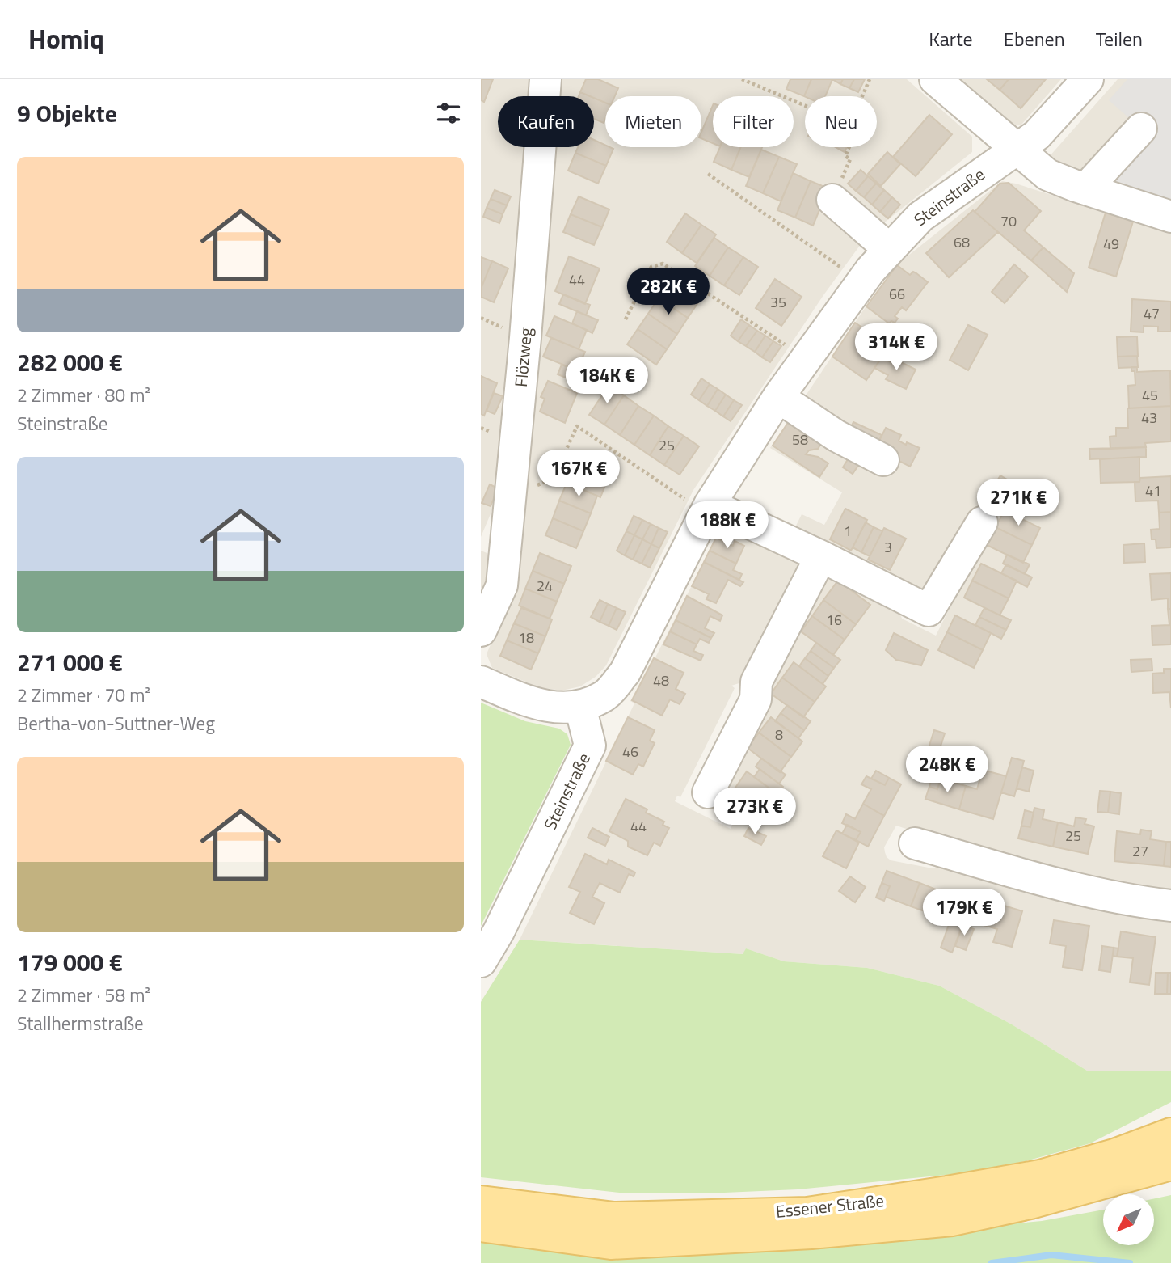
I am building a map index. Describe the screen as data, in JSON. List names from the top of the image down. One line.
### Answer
{"streets":{"main road":["Essener Straße"],"street":["Steinstraße","Flözweg"]},"house_numbers":["70","68","49","44","66","35","47","45","43","58","25","41","1","3","24","16","18","48","8","46","44","25","27"],"north":"bottom left","page":{"header":"Homiq","nav":["Karte","Ebenen","Teilen"],"heading":"9 Objekte","chip":["Kaufen","Mieten","Filter","Neu"],"list":[{"name":"282 000 €","note":"2 Zimmer · 80 m² · Steinstraße"},{"name":"271 000 €","note":"2 Zimmer · 70 m² · Bertha-von-Suttner-Weg"},{"name":"179 000 €","note":"2 Zimmer · 58 m² · Stallhermstraße"}],"price":["282K €","314K €","184K €","167K €","271K €","188K €","248K €","273K €","179K €"]}}
